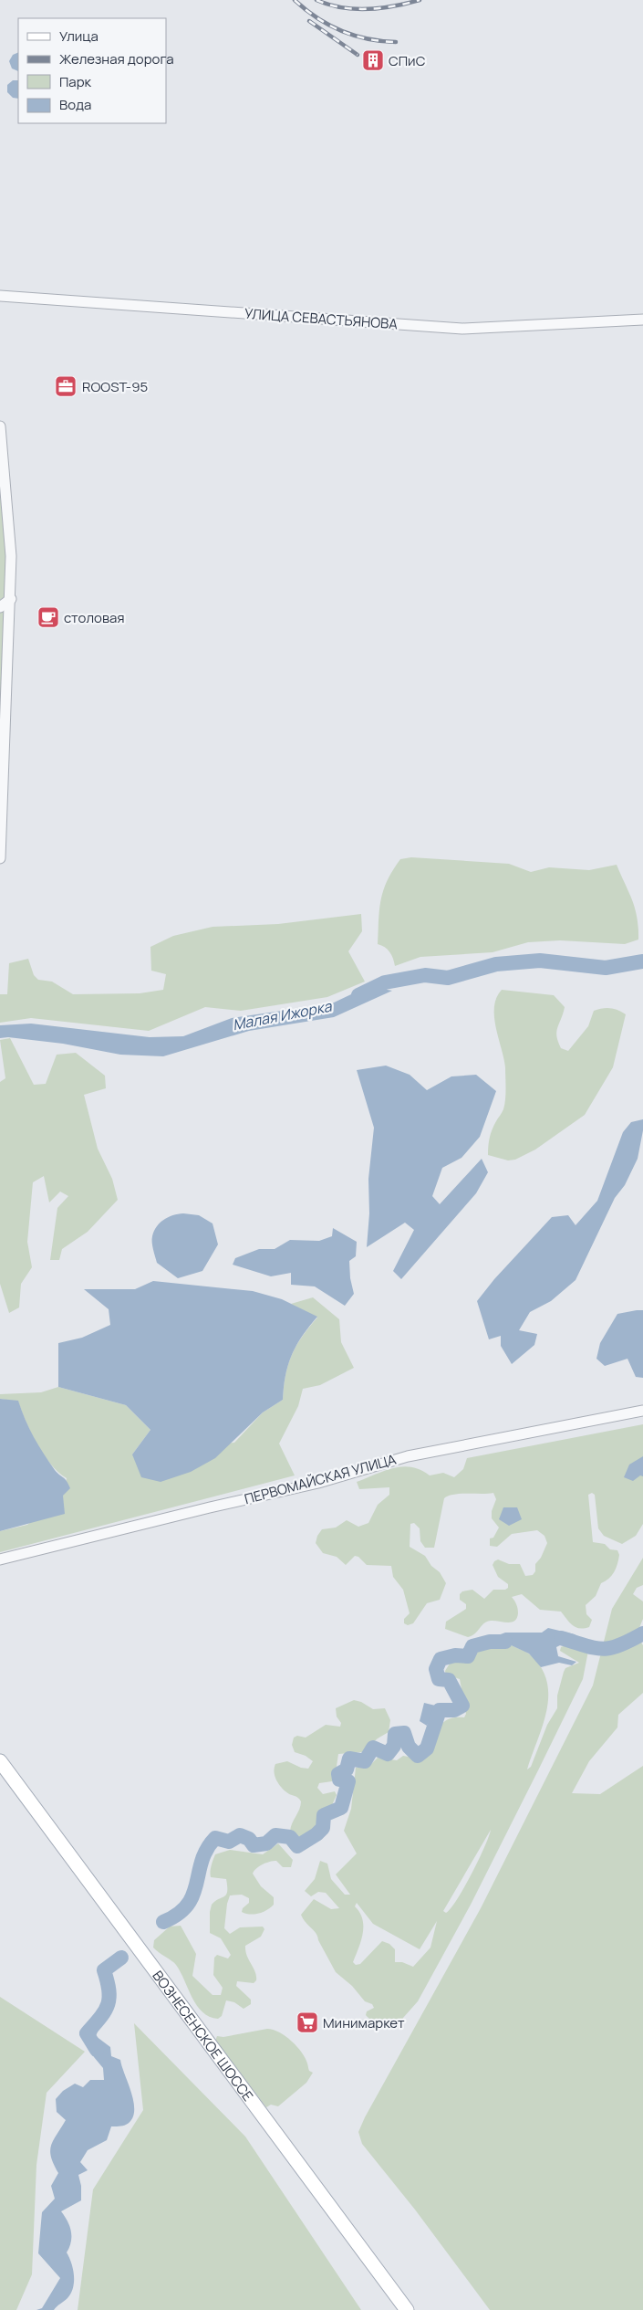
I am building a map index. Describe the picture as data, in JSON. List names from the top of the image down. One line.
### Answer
{"streets":{"main road":["ВОЗНЕСЕНСКОЕ ШОССЕ"],"street":["УЛИЦА СЕВАСТЬЯНОВА","ПЕРВОМАЙСКАЯ УЛИЦА"]},"water":["Малая Ижорка"],"places":{"building":["СПиС"],"office":["ROOST-95"],"cafe":["столовая"],"supermarket":["Минимаркет"]},"legend":["Улица","Железная дорога","Парк","Вода"]}
